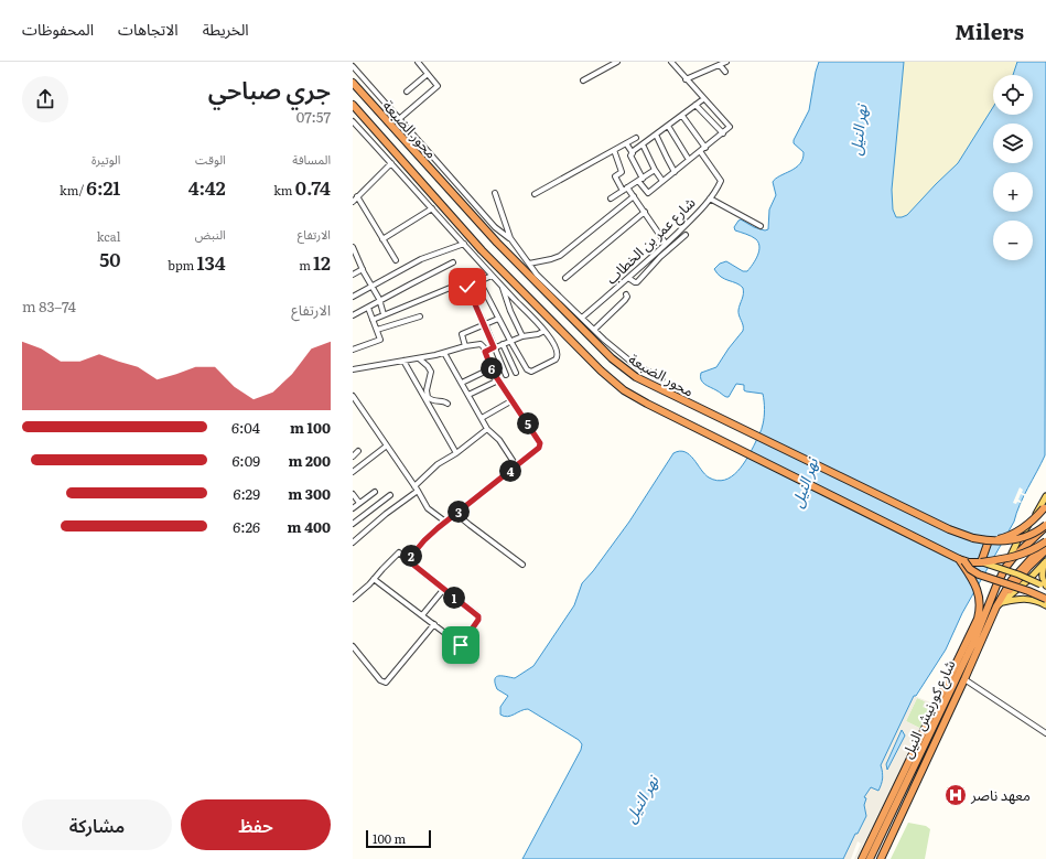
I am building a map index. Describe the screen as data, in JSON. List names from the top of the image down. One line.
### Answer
{"streets":{"highway":["محور الضبعة","شارع كورنيش النيل"],"street":["شارع عمر بن الخطاب"]},"crossings":[["محور الضبعة","شارع كورنيش النيل"]],"water":["نهر النيل"],"places":{"hospital":["معهد ناصر"]},"scale_bar":"100 m","page":{"header":"Milers","nav":["الخريطة","الاتجاهات","المحفوظات"],"heading":["جري صباحي","07:57"],"map_buttons":["+","−"],"stats":[["المسافة","0.74 km"],["الوقت","4:42"],["الوتيرة","6:21 /km"],["الارتفاع","12 m"],["النبض","134 bpm"],["kcal","50"]],"chart":["الارتفاع","74–83 m"],"pins":["6","5","4","3","2","1"],"list":[{"name":"100 m","note":"6:04"},{"name":"200 m","note":"6:09"},{"name":"300 m","note":"6:29"},{"name":"400 m","note":"6:26"}],"buttons":["حفظ","مشاركة"],"scale":"100 m"}}
